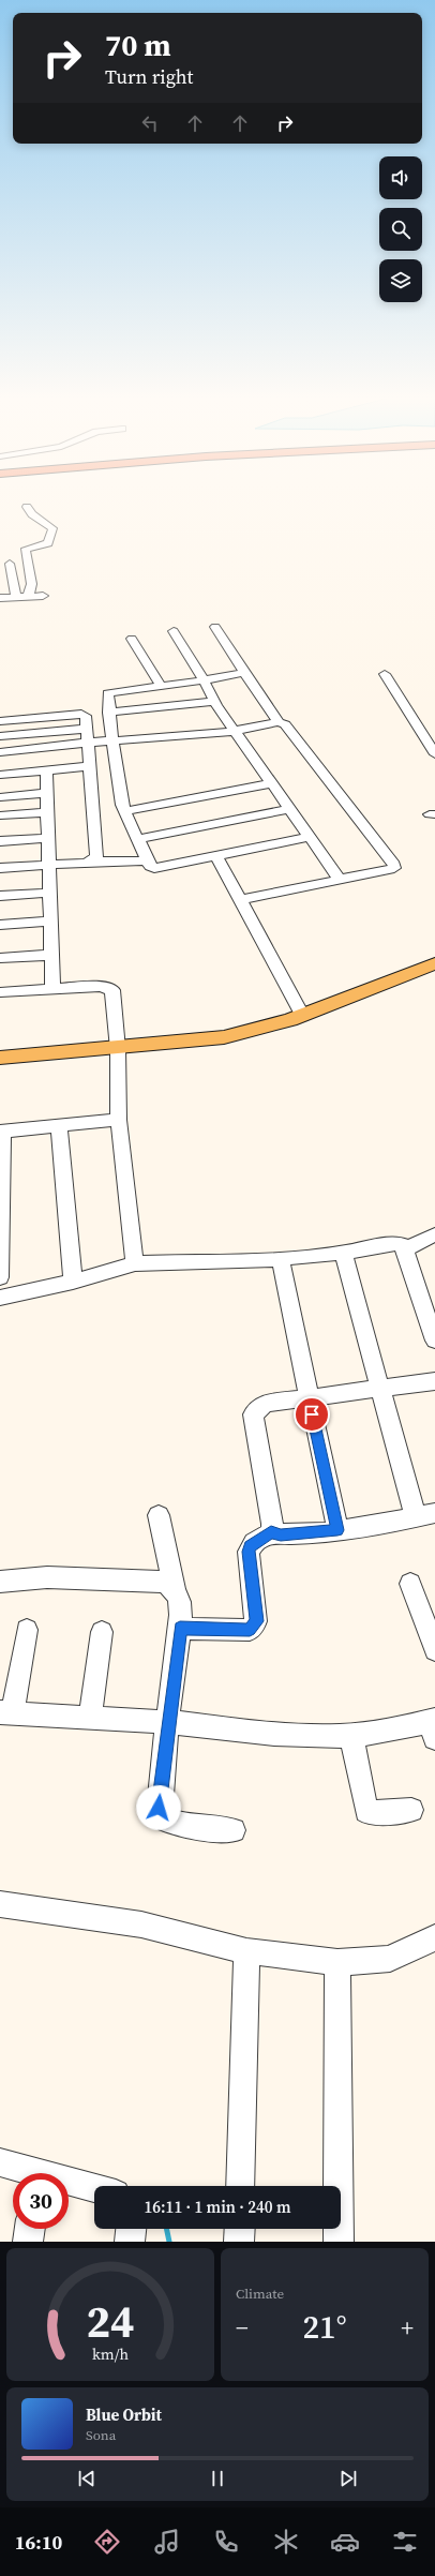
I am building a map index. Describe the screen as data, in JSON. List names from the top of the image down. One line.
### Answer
{"page":{"turn":["70 m","Turn right"],"limit":"30","trip":"16:11 · 1 min · 240 m","tile":"Climate","heat":["−","21°","+"],"song":["Blue Orbit","Sona"],"tabs":"16:10","gauge":["24","km/h"]}}
